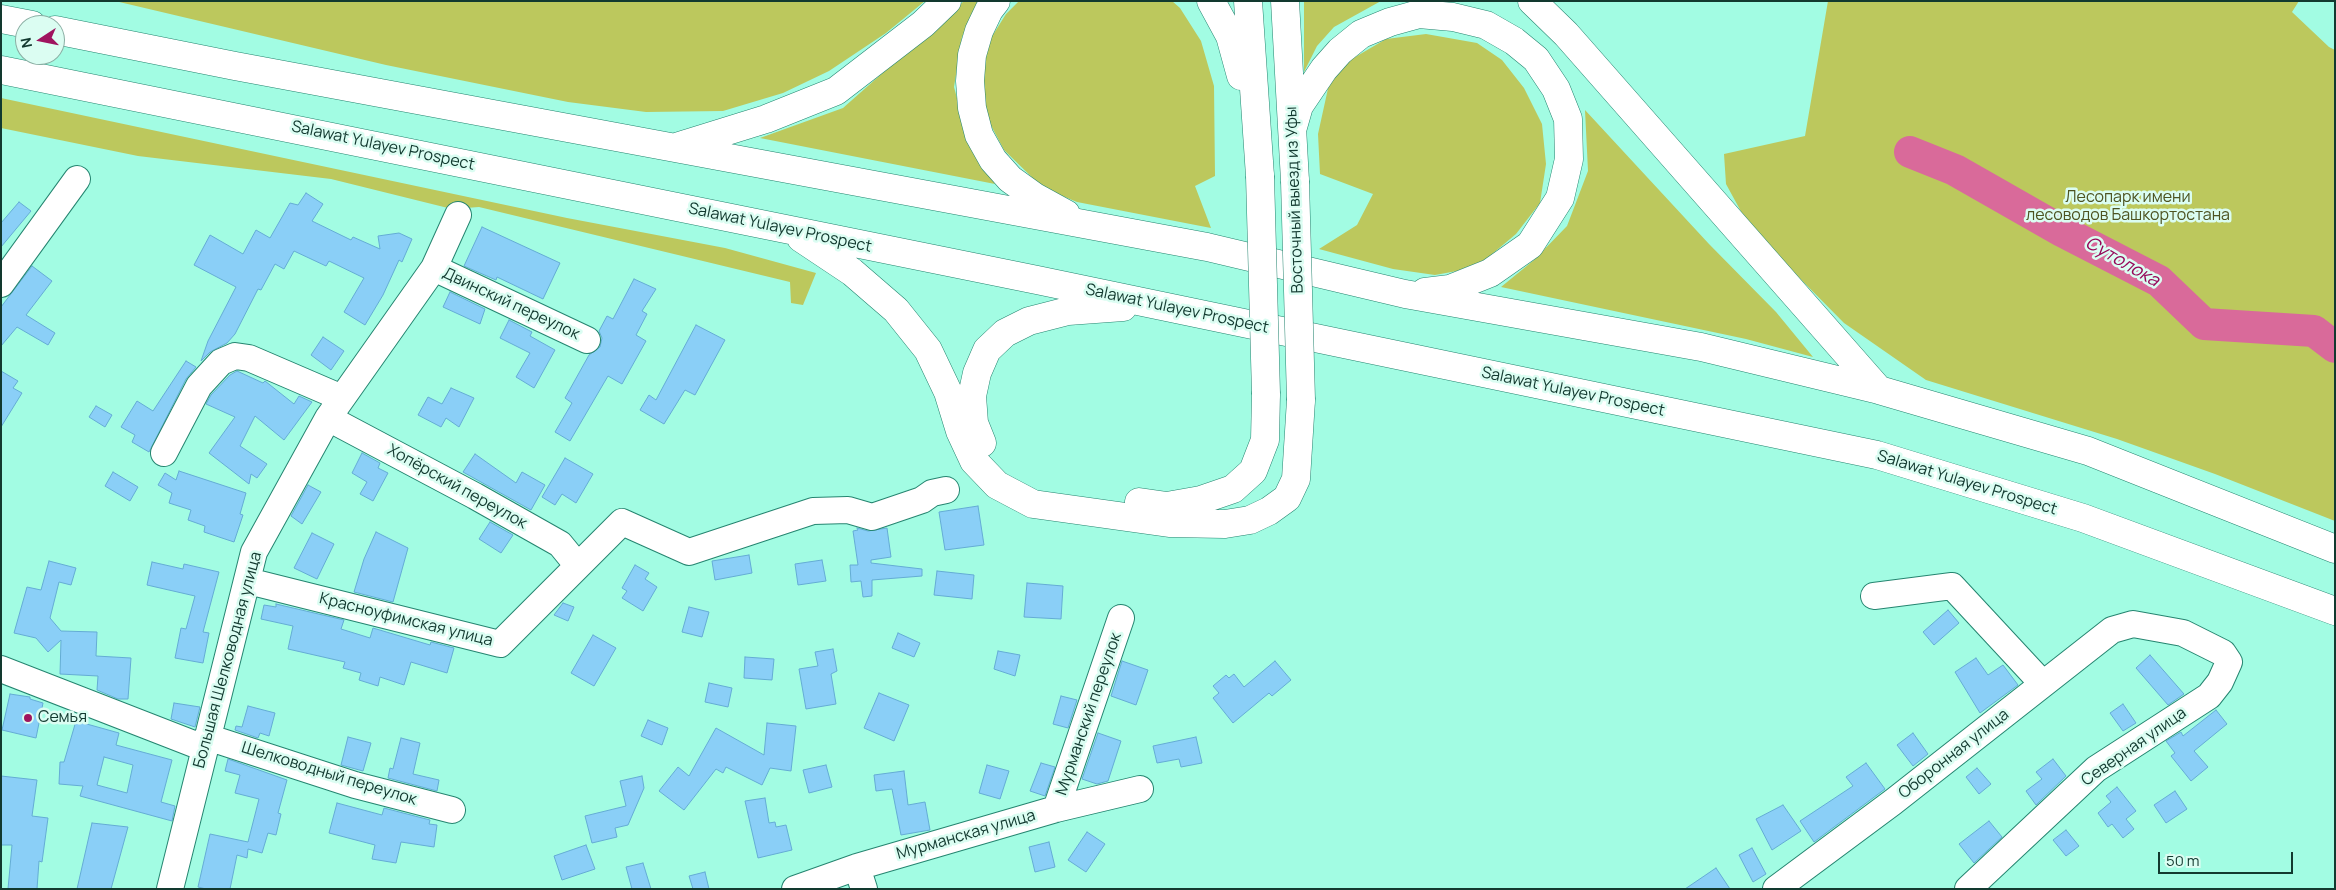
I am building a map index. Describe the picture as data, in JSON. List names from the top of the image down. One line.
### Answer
{"streets":{"main road":["Salawat Yulayev Prospect","Восточный выезд из Уфы"],"street":["Двинский переулок","Хопёрский переулок","Красноуфимская улица","Большая Шелководная улица","Мурманский переулок","Северная улица","Оборонная улица","Шелководный переулок","Мурманская улица"]},"crossings":[["Salawat Yulayev Prospect","Восточный выезд из Уфы"],["Двинский переулок","Большая Шелководная улица"],["Хопёрский переулок","Красноуфимская улица"],["Хопёрский переулок","Большая Шелководная улица"],["Красноуфимская улица","Большая Шелководная улица"],["Большая Шелководная улица","Шелководный переулок"],["Мурманский переулок","Мурманская улица"],["Северная улица","Оборонная улица"]],"water":["Сутолока"],"parks":["Лесопарк имени лесоводов Башкортостана"],"places":["Семья"],"scale_bar":"50 m","north":"left"}
